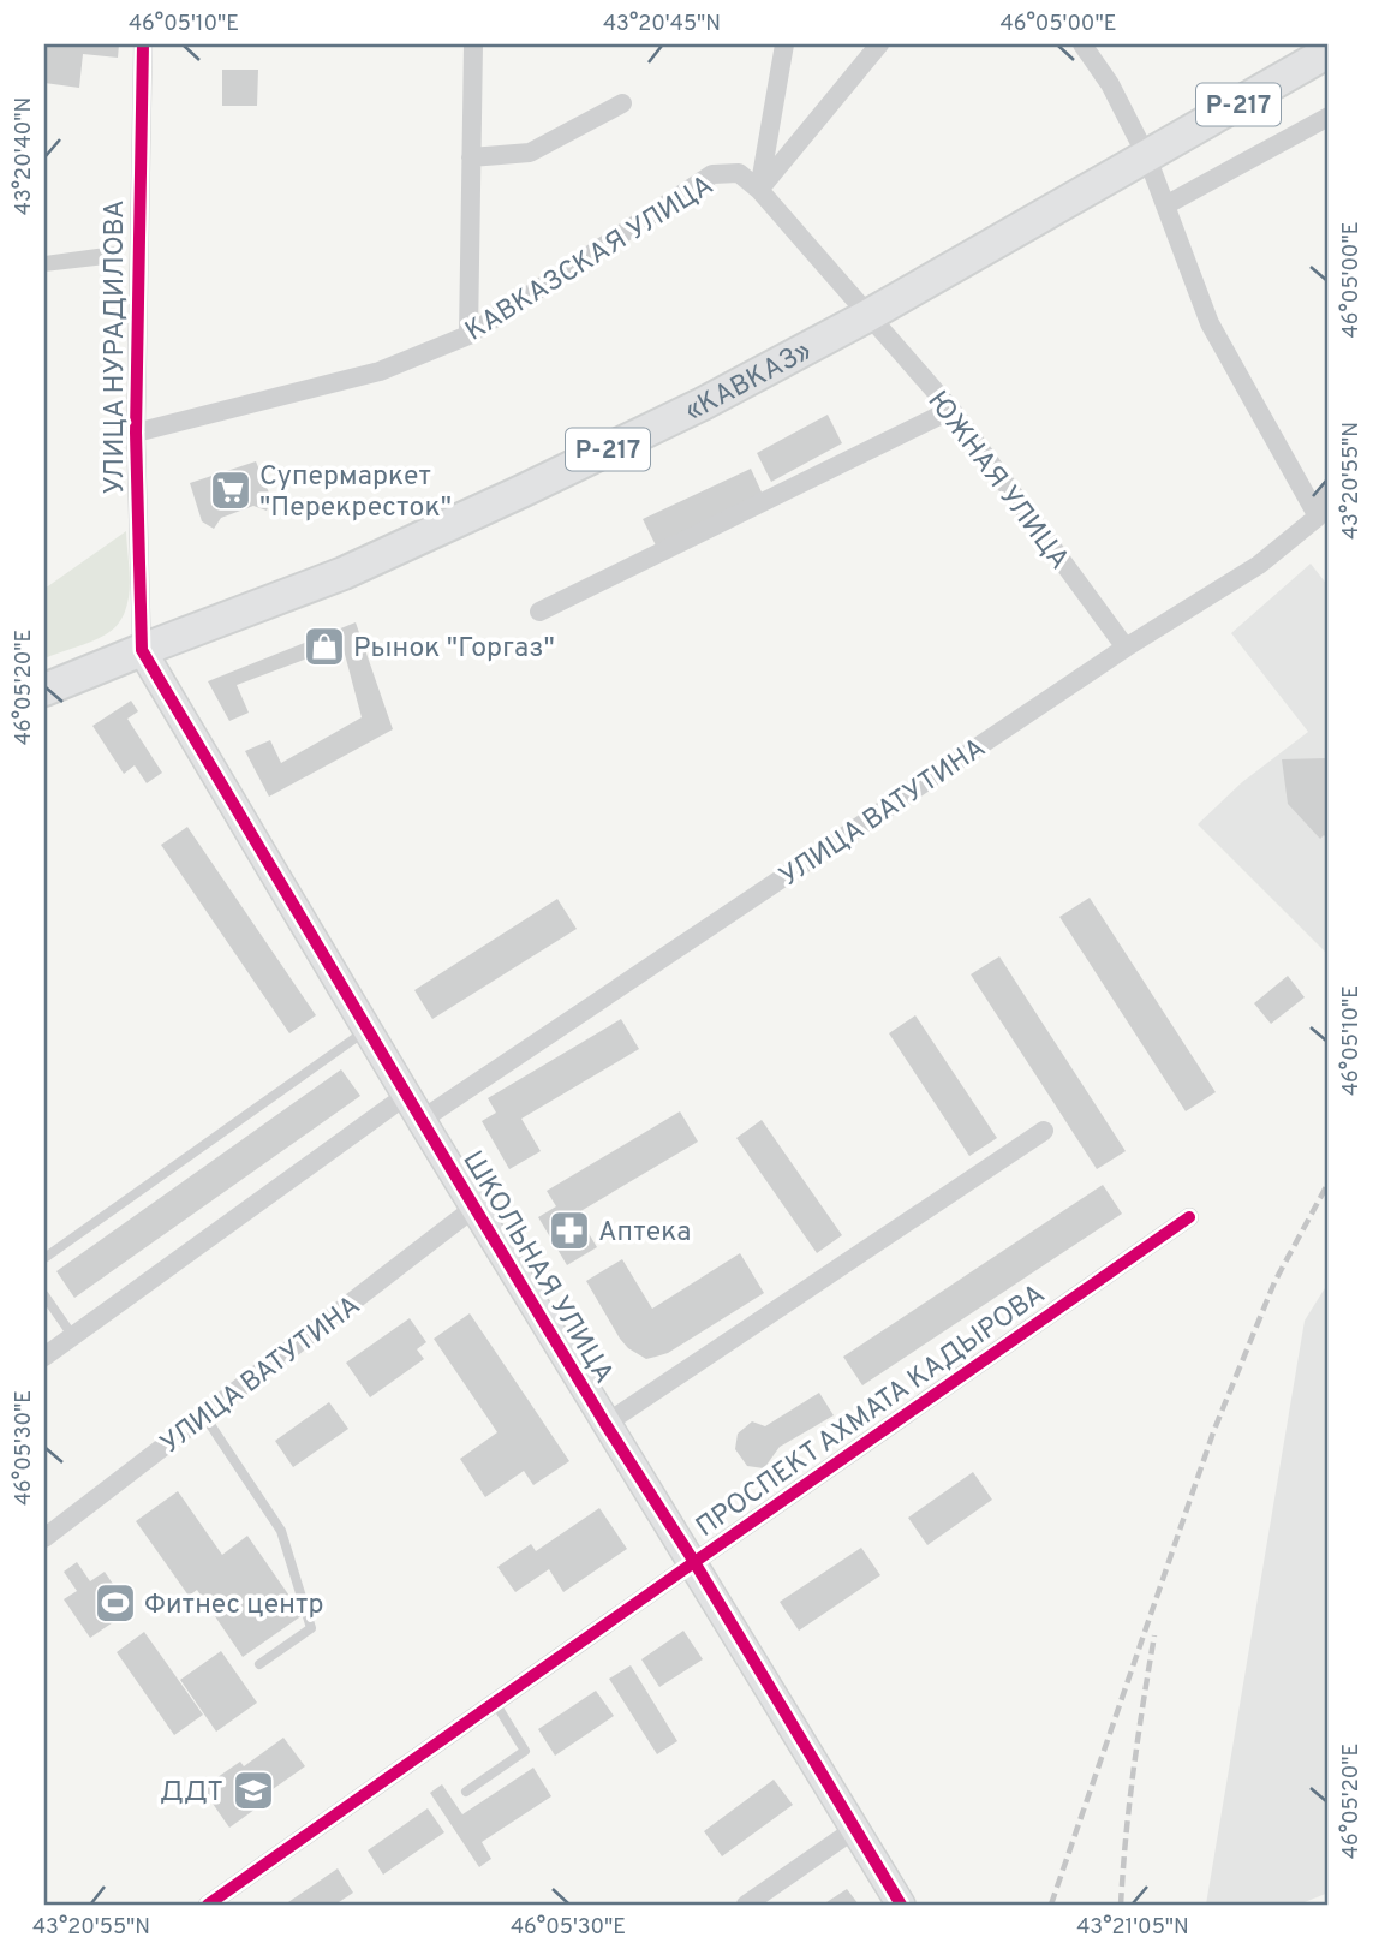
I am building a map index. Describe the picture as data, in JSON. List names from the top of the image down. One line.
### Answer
{"streets":{"main road":["Р-217","«КАВКАЗ»"],"street":["КАВКАЗСКАЯ УЛИЦА","УЛИЦА НУРАДИЛОВА","ЮЖНАЯ УЛИЦА","УЛИЦА ВАТУТИНА","ШКОЛЬНАЯ УЛИЦА","ПРОСПЕКТ АХМАТА КАДЫРОВА"]},"crossings":[["КАВКАЗСКАЯ УЛИЦА","УЛИЦА НУРАДИЛОВА"],["КАВКАЗСКАЯ УЛИЦА","ЮЖНАЯ УЛИЦА"],["УЛИЦА НУРАДИЛОВА","«КАВКАЗ»"],["УЛИЦА НУРАДИЛОВА","ШКОЛЬНАЯ УЛИЦА"],["«КАВКАЗ»","ЮЖНАЯ УЛИЦА"],["«КАВКАЗ»","ШКОЛЬНАЯ УЛИЦА"],["ЮЖНАЯ УЛИЦА","УЛИЦА ВАТУТИНА"],["УЛИЦА ВАТУТИНА","ШКОЛЬНАЯ УЛИЦА"],["ШКОЛЬНАЯ УЛИЦА","ПРОСПЕКТ АХМАТА КАДЫРОВА"]],"places":{"supermarket":["Супермаркет \"Перекресток\""],"shop":["Рынок \"Горгаз\""],"pharmacy":["Аптека"],"sports":["Фитнес центр"],"school or university":["ДДТ"]},"coordinates":["46°05'10\"E","43°20'45\"N","46°05'00\"E","43°20'40\"N","43°20'55\"N","46°05'20\"E","46°05'30\"E","43°21'05\"N"]}
